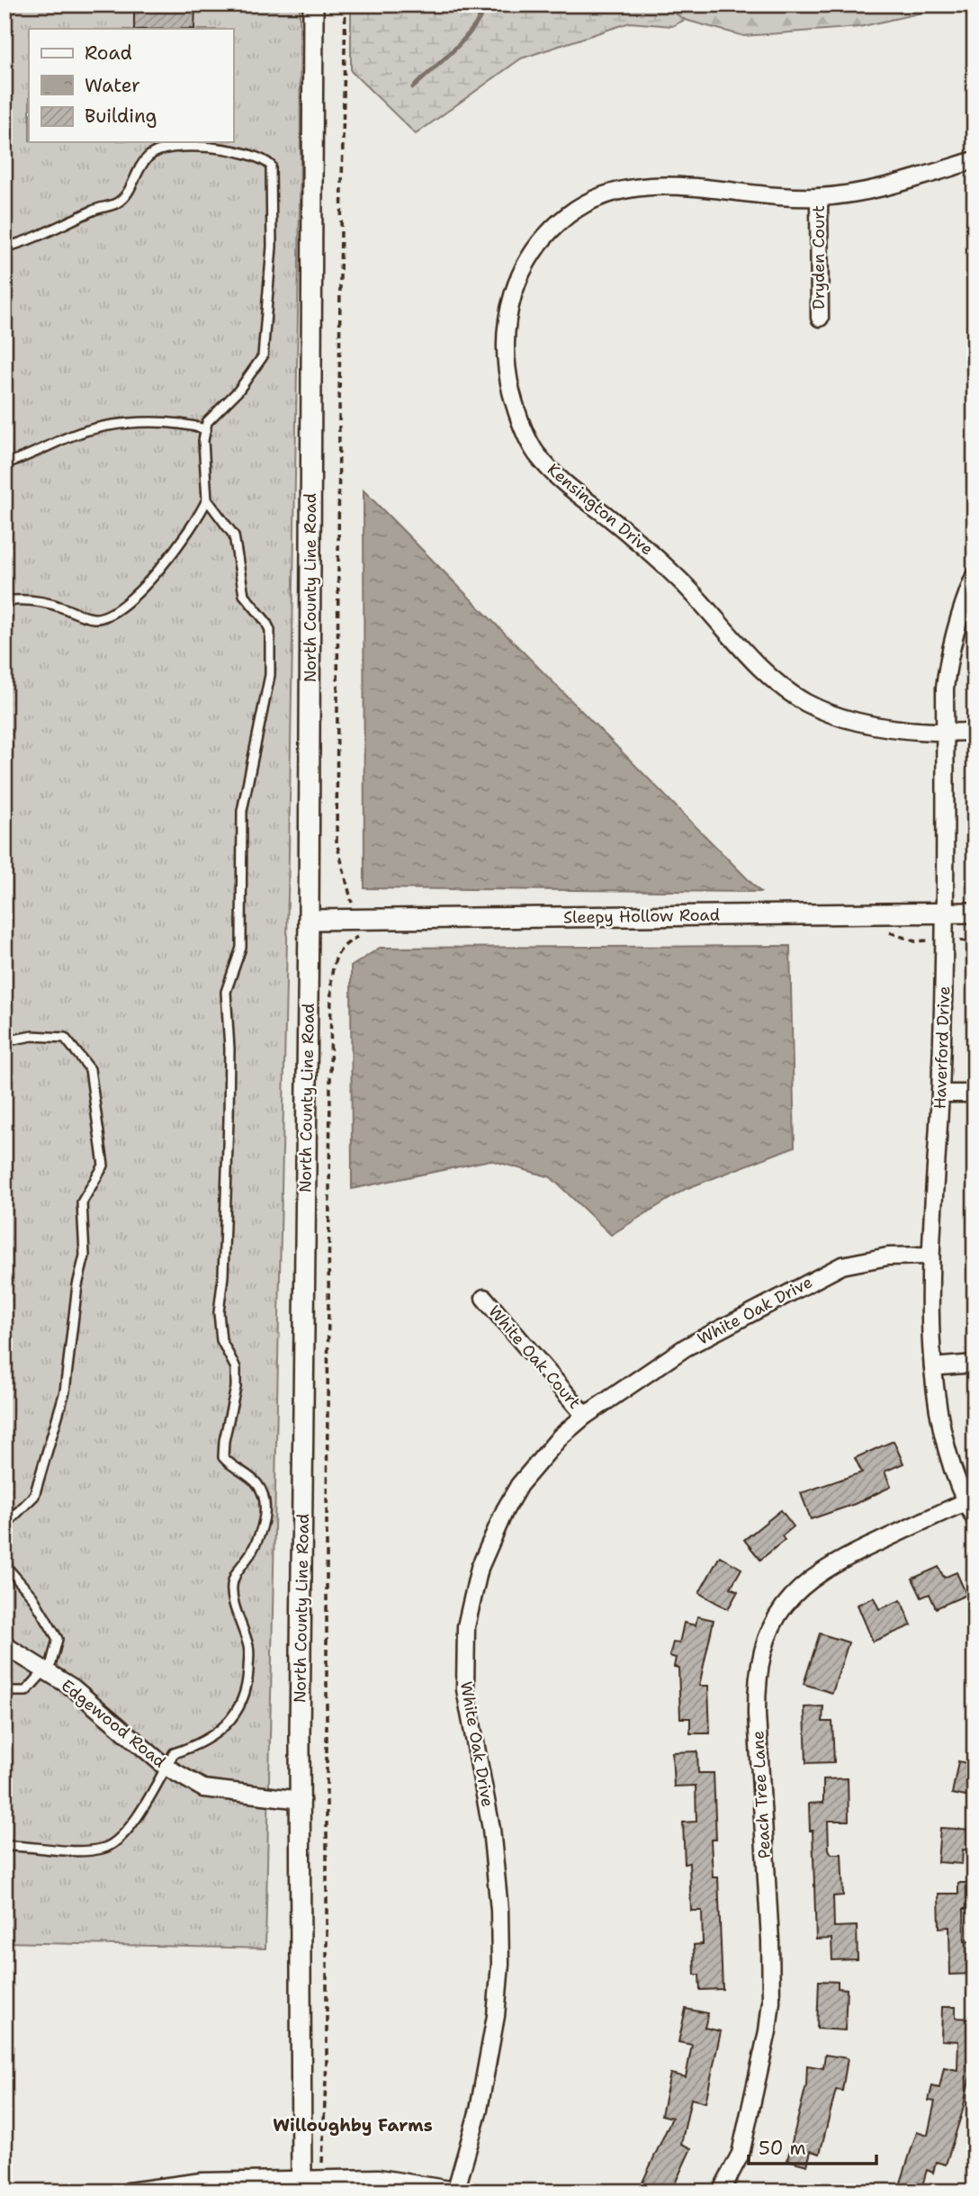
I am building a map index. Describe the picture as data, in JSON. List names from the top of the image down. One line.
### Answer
{"streets":{"street":["Dryden Court","Kensington Drive","North County Line Road","Sleepy Hollow Road","Haverford Drive","White Oak Drive","White Oak Court","Edgewood Road","Peach Tree Lane"]},"crossings":[["Dryden Court","Kensington Drive"],["Kensington Drive","Haverford Drive"],["North County Line Road","Sleepy Hollow Road"],["North County Line Road","Edgewood Road"],["Sleepy Hollow Road","Haverford Drive"],["Haverford Drive","White Oak Drive"],["Haverford Drive","Peach Tree Lane"],["White Oak Drive","White Oak Court"]],"districts":["Willoughby Farms"],"legend":["Road","Water","Building"],"scale_bar":"50 m"}
